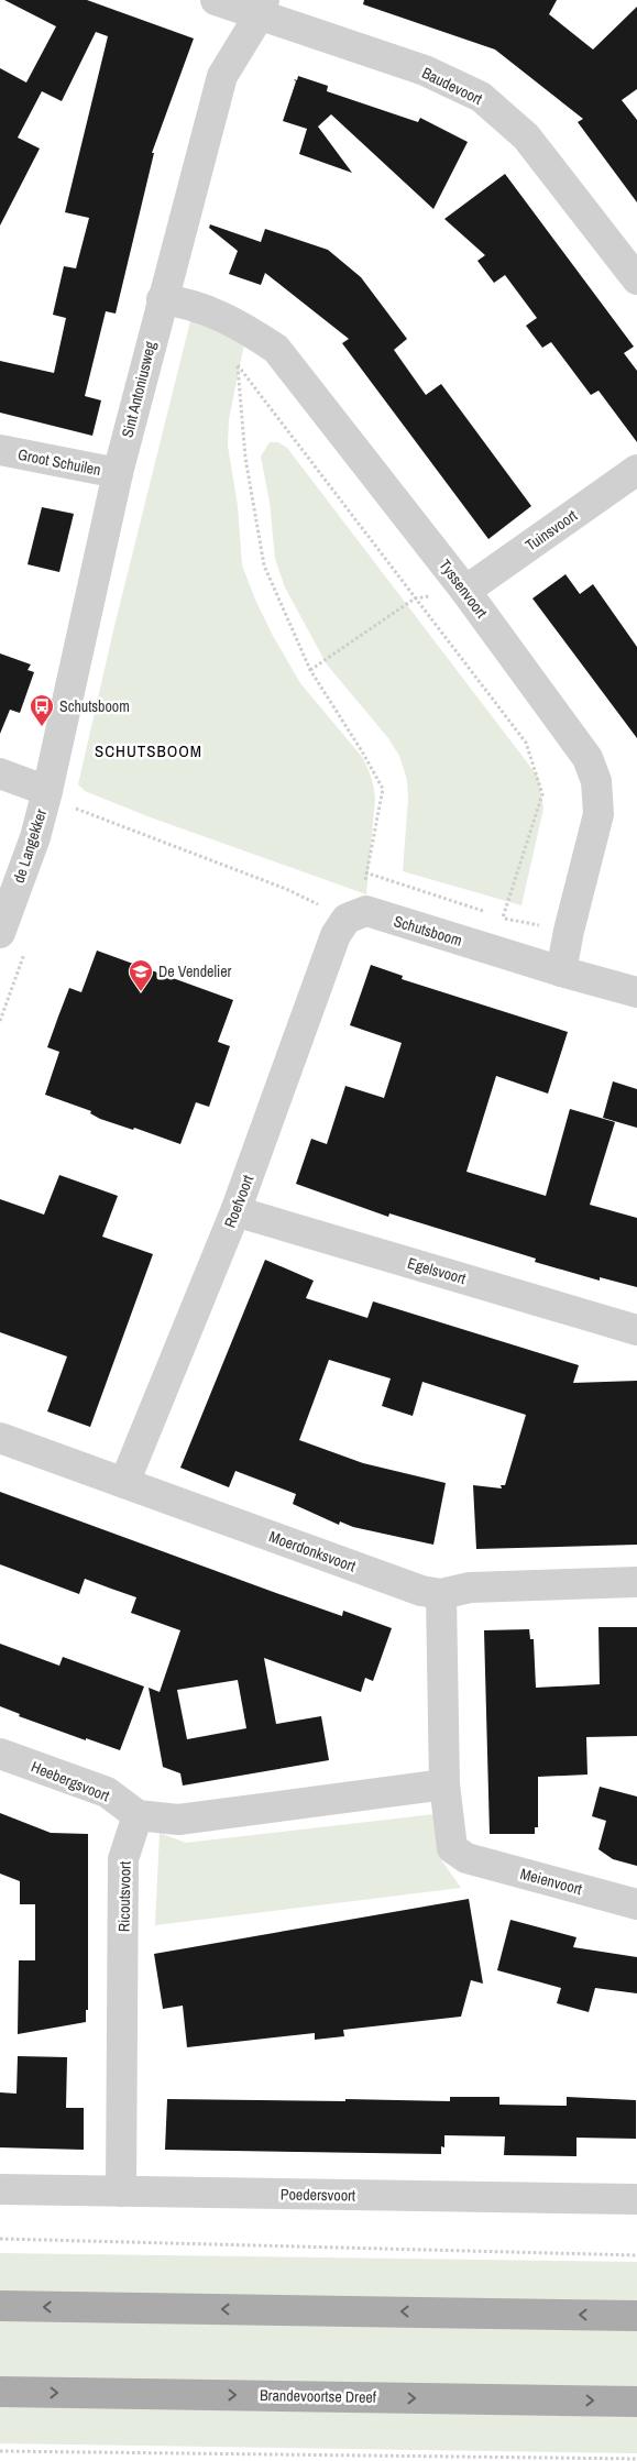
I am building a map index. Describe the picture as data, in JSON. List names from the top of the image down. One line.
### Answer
{"streets":{"main road":["Brandevoortse Dreef"],"street":["Baudevoort","Sint Antoniusweg","Groot Schuilen","Tuinsvoort","Tyssenvoort","de Langekker","Schutsboom","Roefvoort","Egelsvoort","Moerdonksvoort","Heebergsvoort","Meienvoort","Ricoutsvoort","Poedersvoort"]},"crossings":[["Baudevoort","Sint Antoniusweg"],["Sint Antoniusweg","Groot Schuilen"],["Sint Antoniusweg","Tyssenvoort"],["Sint Antoniusweg","de Langekker"],["Tuinsvoort","Tyssenvoort"],["Tyssenvoort","Schutsboom"],["Schutsboom","Roefvoort"],["Roefvoort","Egelsvoort"],["Roefvoort","Moerdonksvoort"],["Heebergsvoort","Ricoutsvoort"],["Ricoutsvoort","Poedersvoort"]],"districts":["SCHUTSBOOM"],"places":{"bus stop":["Schutsboom"],"school or university":["De Vendelier"]}}
